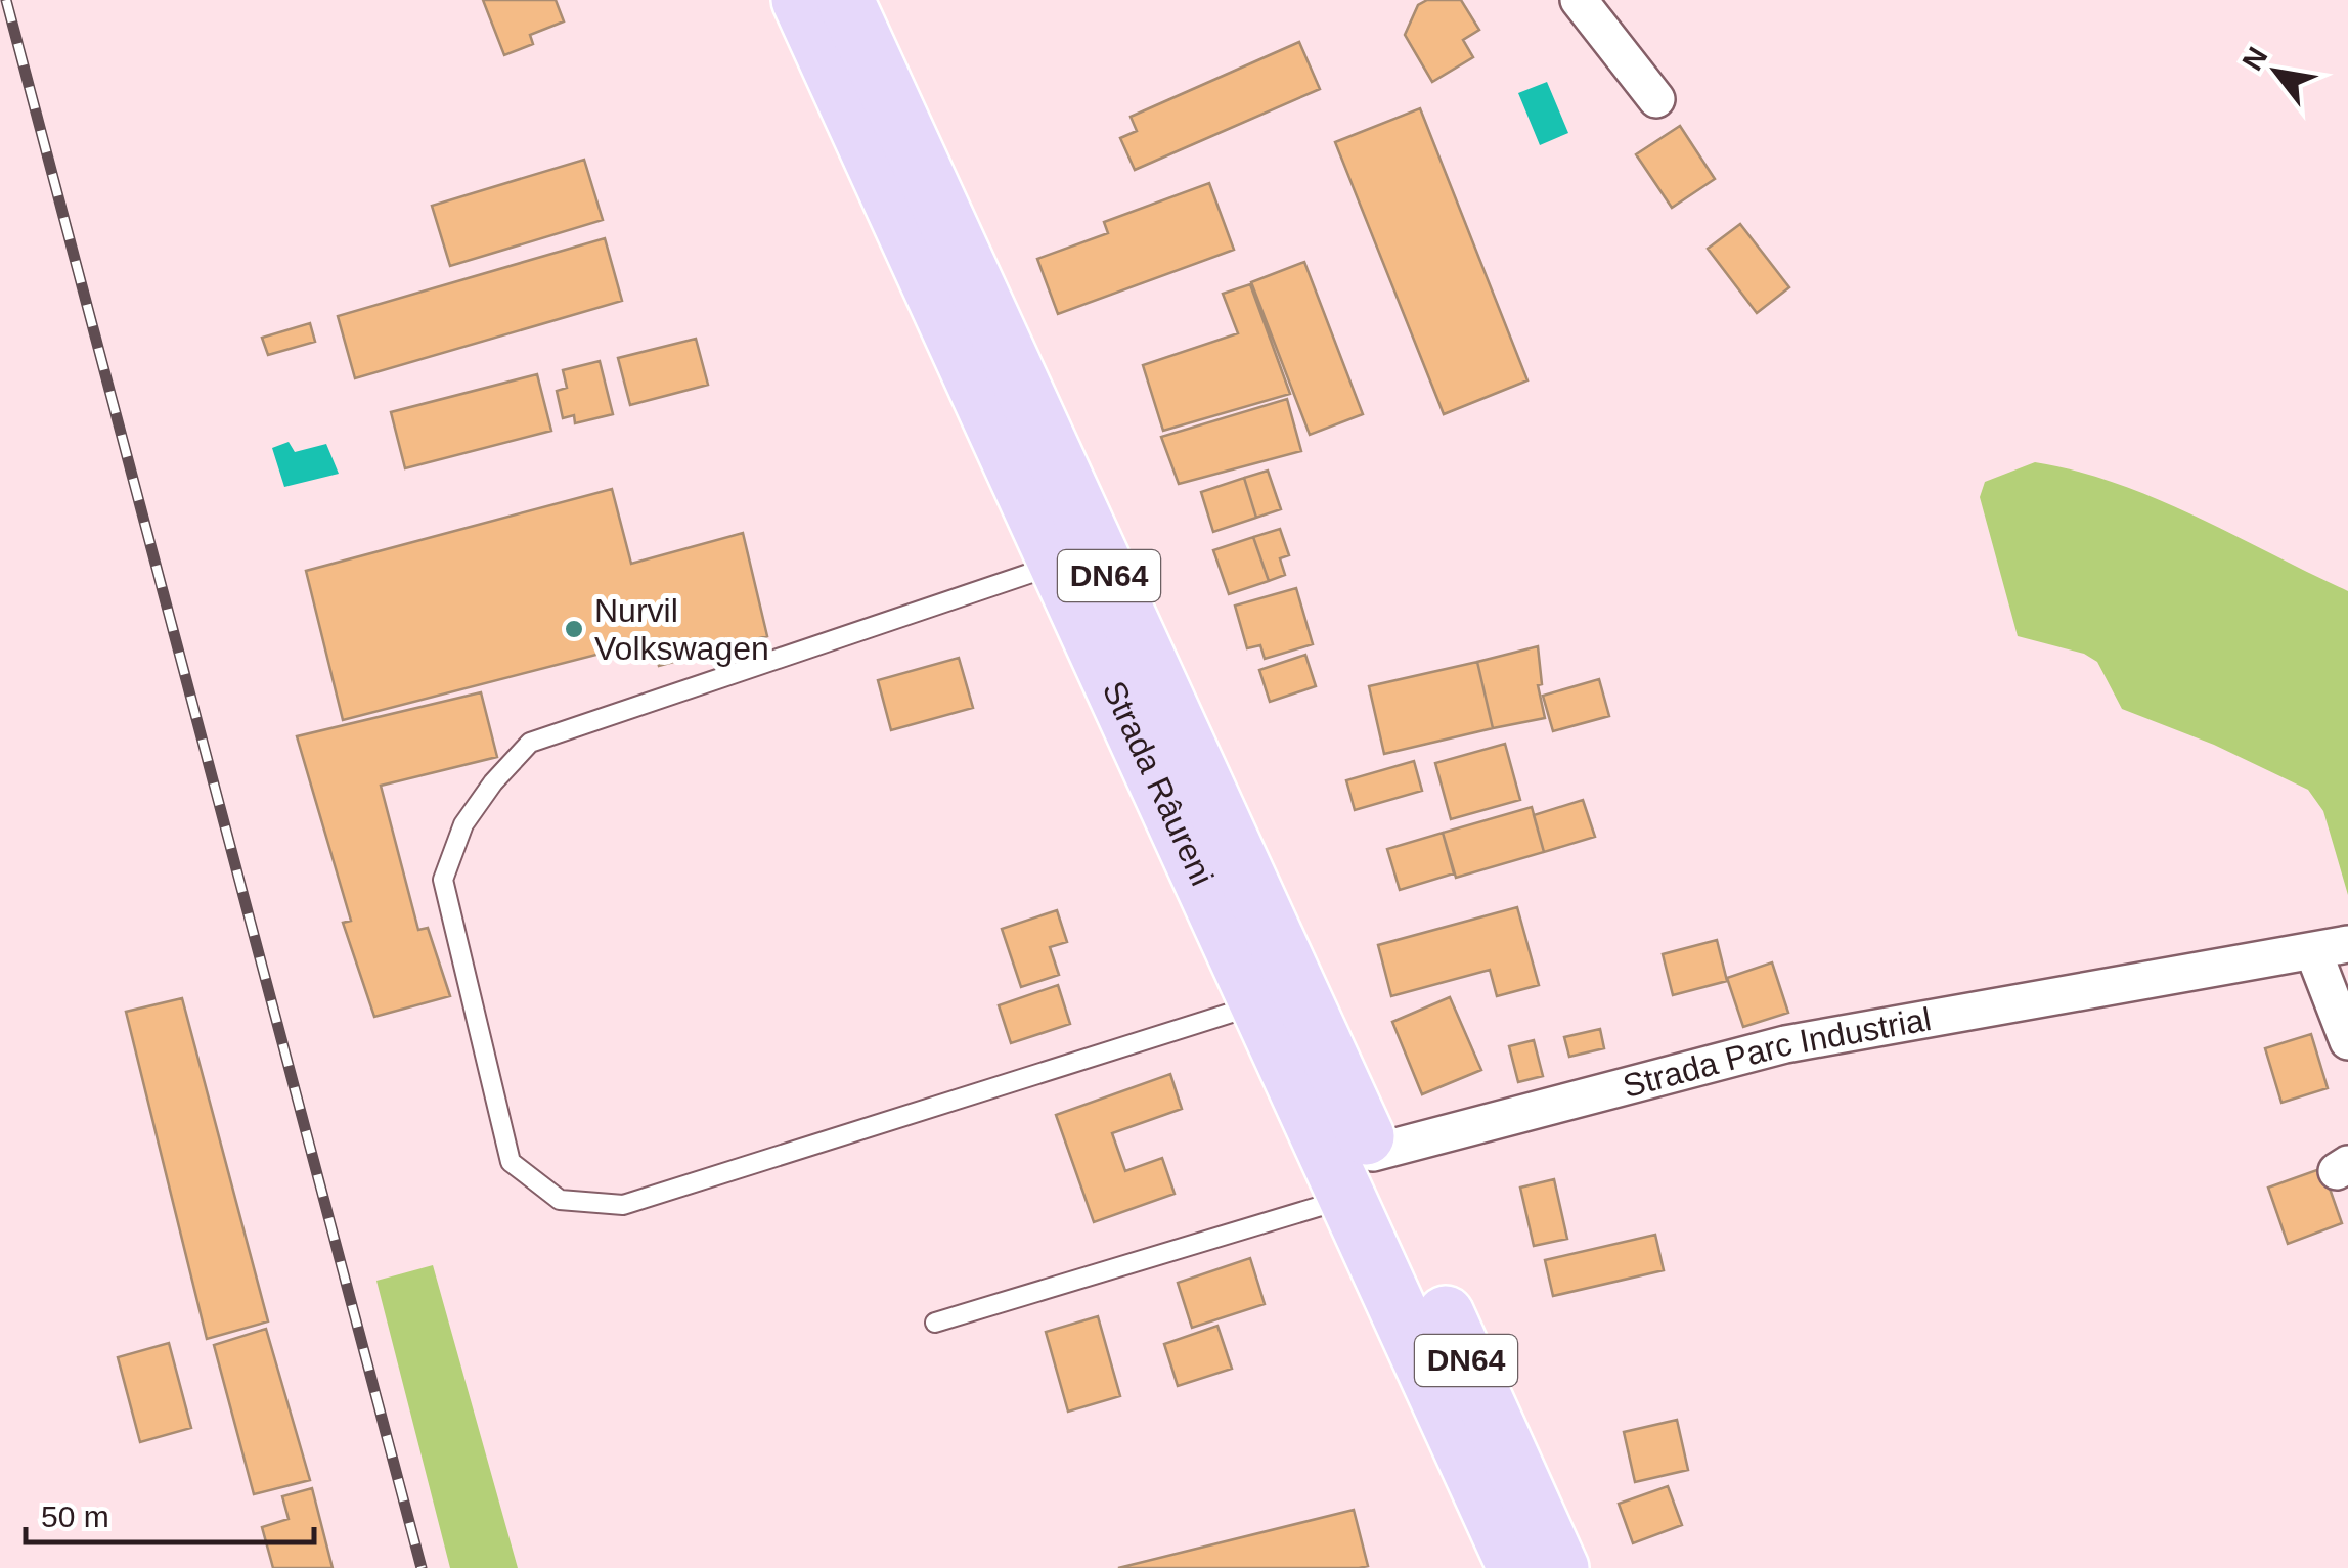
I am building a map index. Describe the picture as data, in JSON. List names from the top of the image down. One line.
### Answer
{"streets":{"main road":["DN64","Strada Râureni"],"street":["Strada Parc Industrial"]},"crossings":[["Strada Râureni","Strada Parc Industrial"]],"places":["Nurvil Volkswagen"],"scale_bar":"50 m","north":"top left"}
